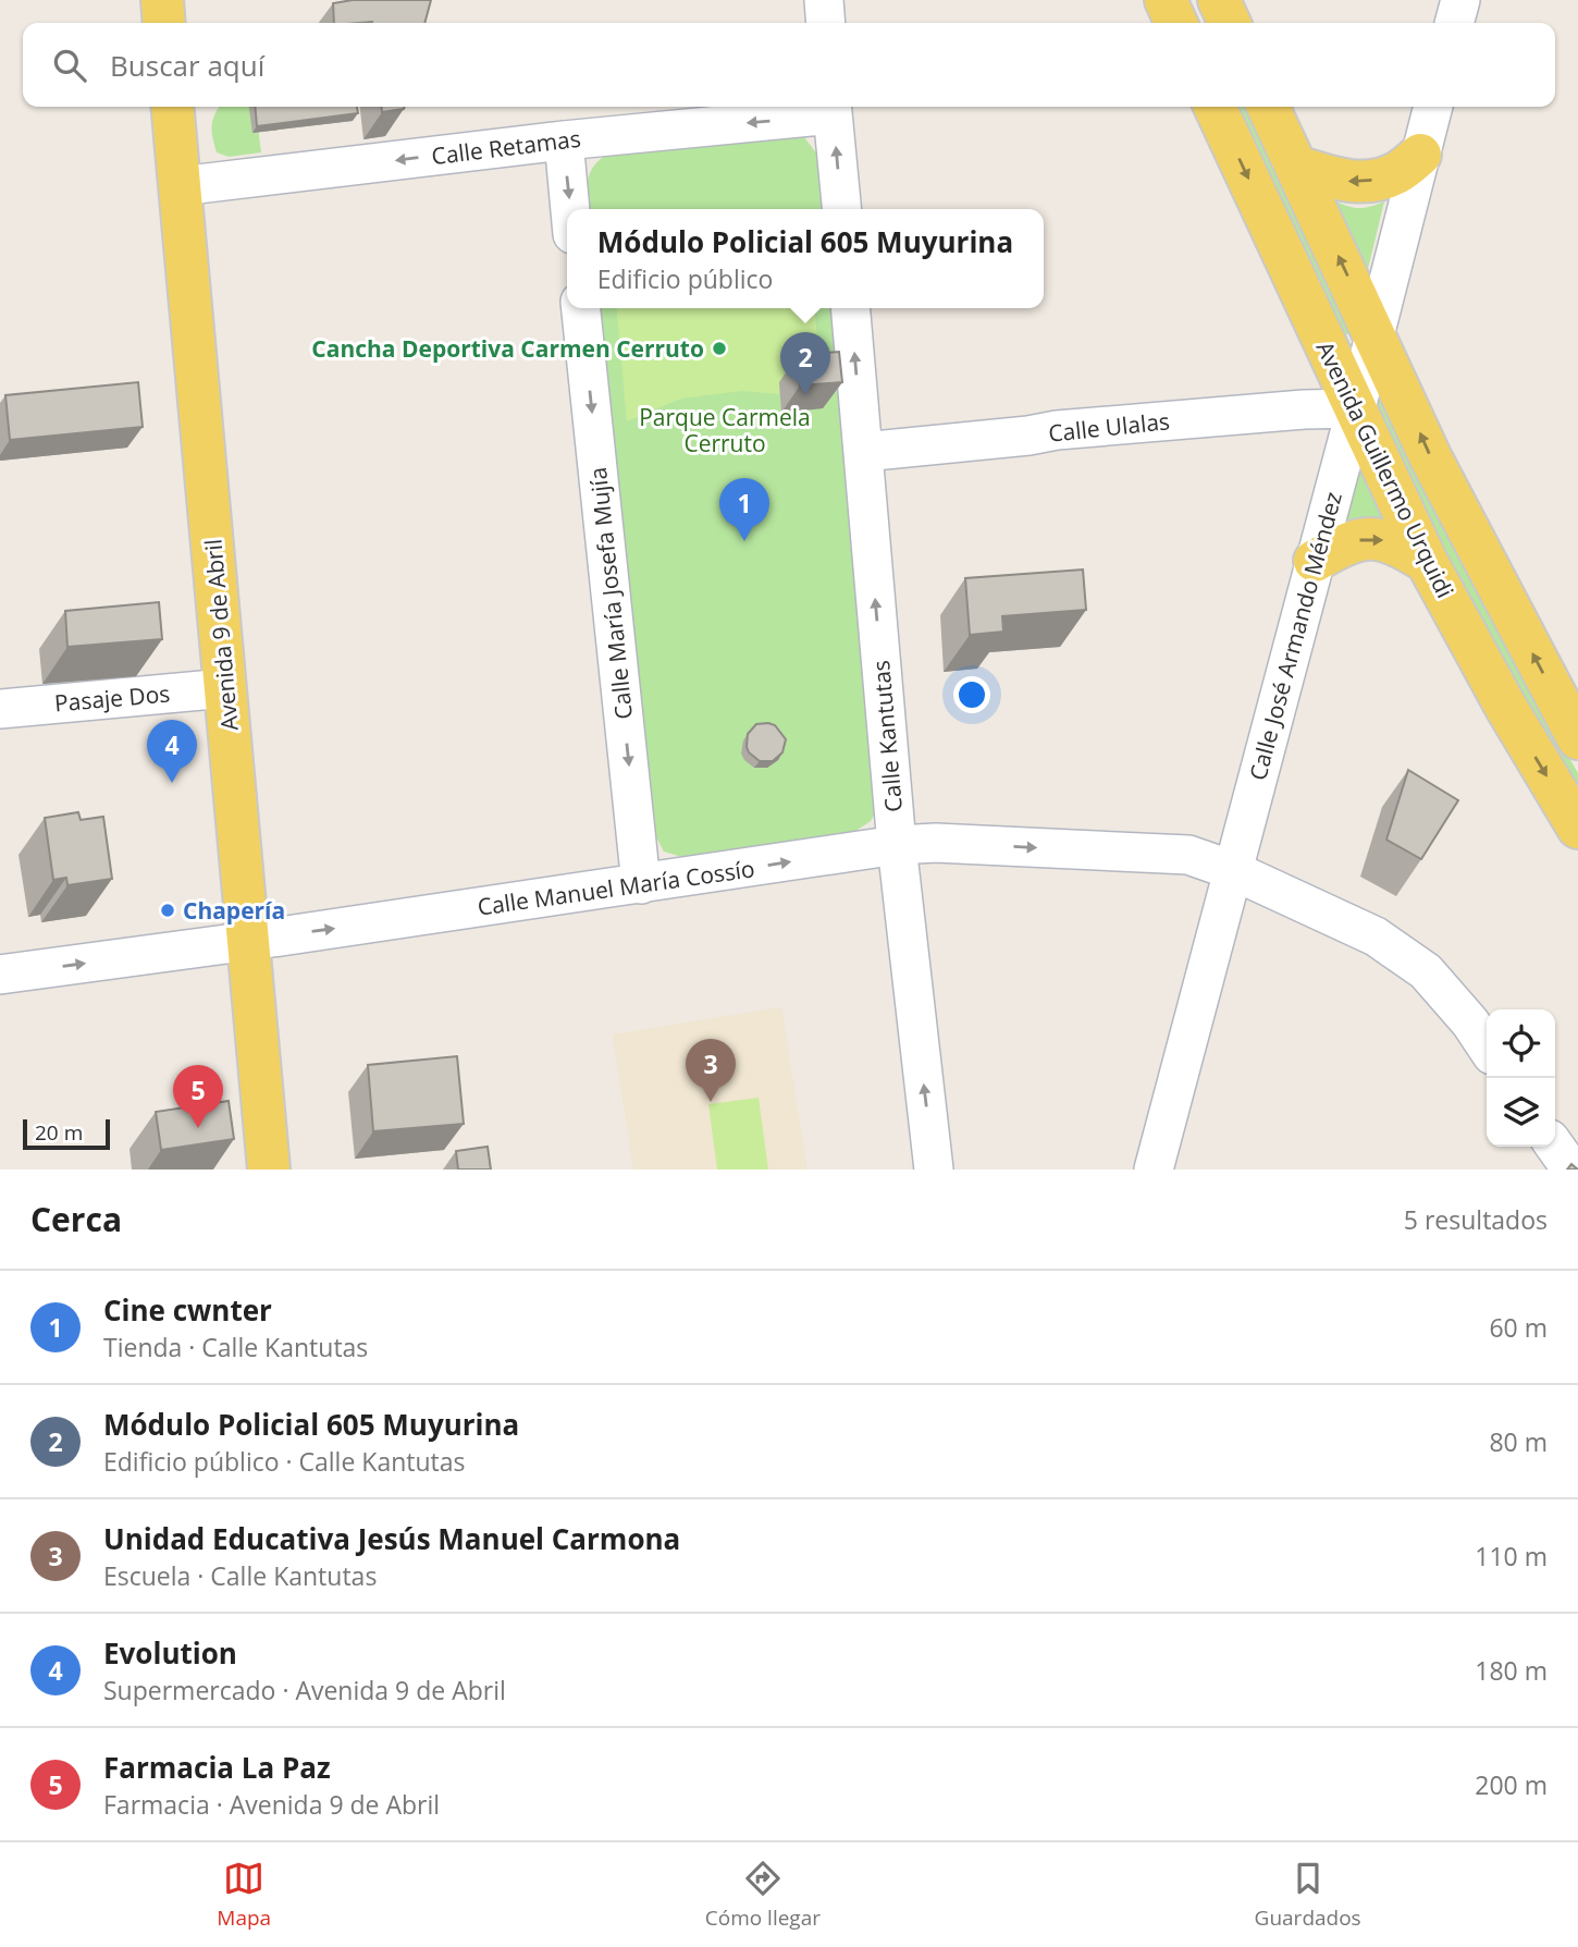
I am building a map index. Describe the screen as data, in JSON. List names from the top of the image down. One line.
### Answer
{"streets":{"main road":["Avenida Guillermo Urquidi","Avenida 9 de Abril"],"street":["Calle Retamas","Calle Ulalas","Calle María Josefa Mujía","Calle José Armando Méndez","Pasaje Dos","Calle Kantutas","Calle Manuel María Cossío"]},"crossings":[["Calle Retamas","Avenida 9 de Abril"],["Calle Ulalas","Avenida Guillermo Urquidi"],["Calle Ulalas","Calle José Armando Méndez"],["Calle Ulalas","Calle Kantutas"],["Avenida Guillermo Urquidi","Calle José Armando Méndez"],["Calle María Josefa Mujía","Calle Manuel María Cossío"],["Avenida 9 de Abril","Pasaje Dos"],["Avenida 9 de Abril","Calle Manuel María Cossío"],["Calle José Armando Méndez","Calle Manuel María Cossío"],["Calle Kantutas","Calle Manuel María Cossío"]],"one_way":["Calle Retamas","Calle María Josefa Mujía","Calle Kantutas","Calle Manuel María Cossío"],"parks":["Parque Carmela Cerruto"],"places":["Cancha Deportiva Carmen Cerruto","Chapería"],"scale_bar":"20 m","page":{"search":"Buscar aquí","popup":["Módulo Policial 605 Muyurina","Edificio público"],"pins":["2","1","4","3","5"],"scale":"20 m","heading":["Cerca","5 resultados"],"list":[{"mark":"1","name":"Cine cwnter","note":"Tienda · Calle Kantutas","value":"60 m"},{"mark":"2","name":"Módulo Policial 605 Muyurina","note":"Edificio público · Calle Kantutas","value":"80 m"},{"mark":"3","name":"Unidad Educativa Jesús Manuel Carmona","note":"Escuela · Calle Kantutas","value":"110 m"},{"mark":"4","name":"Evolution","note":"Supermercado · Avenida 9 de Abril","value":"180 m"},{"mark":"5","name":"Farmacia La Paz","note":"Farmacia · Avenida 9 de Abril","value":"200 m"}],"nav":["Mapa","Cómo llegar","Guardados"]}}
